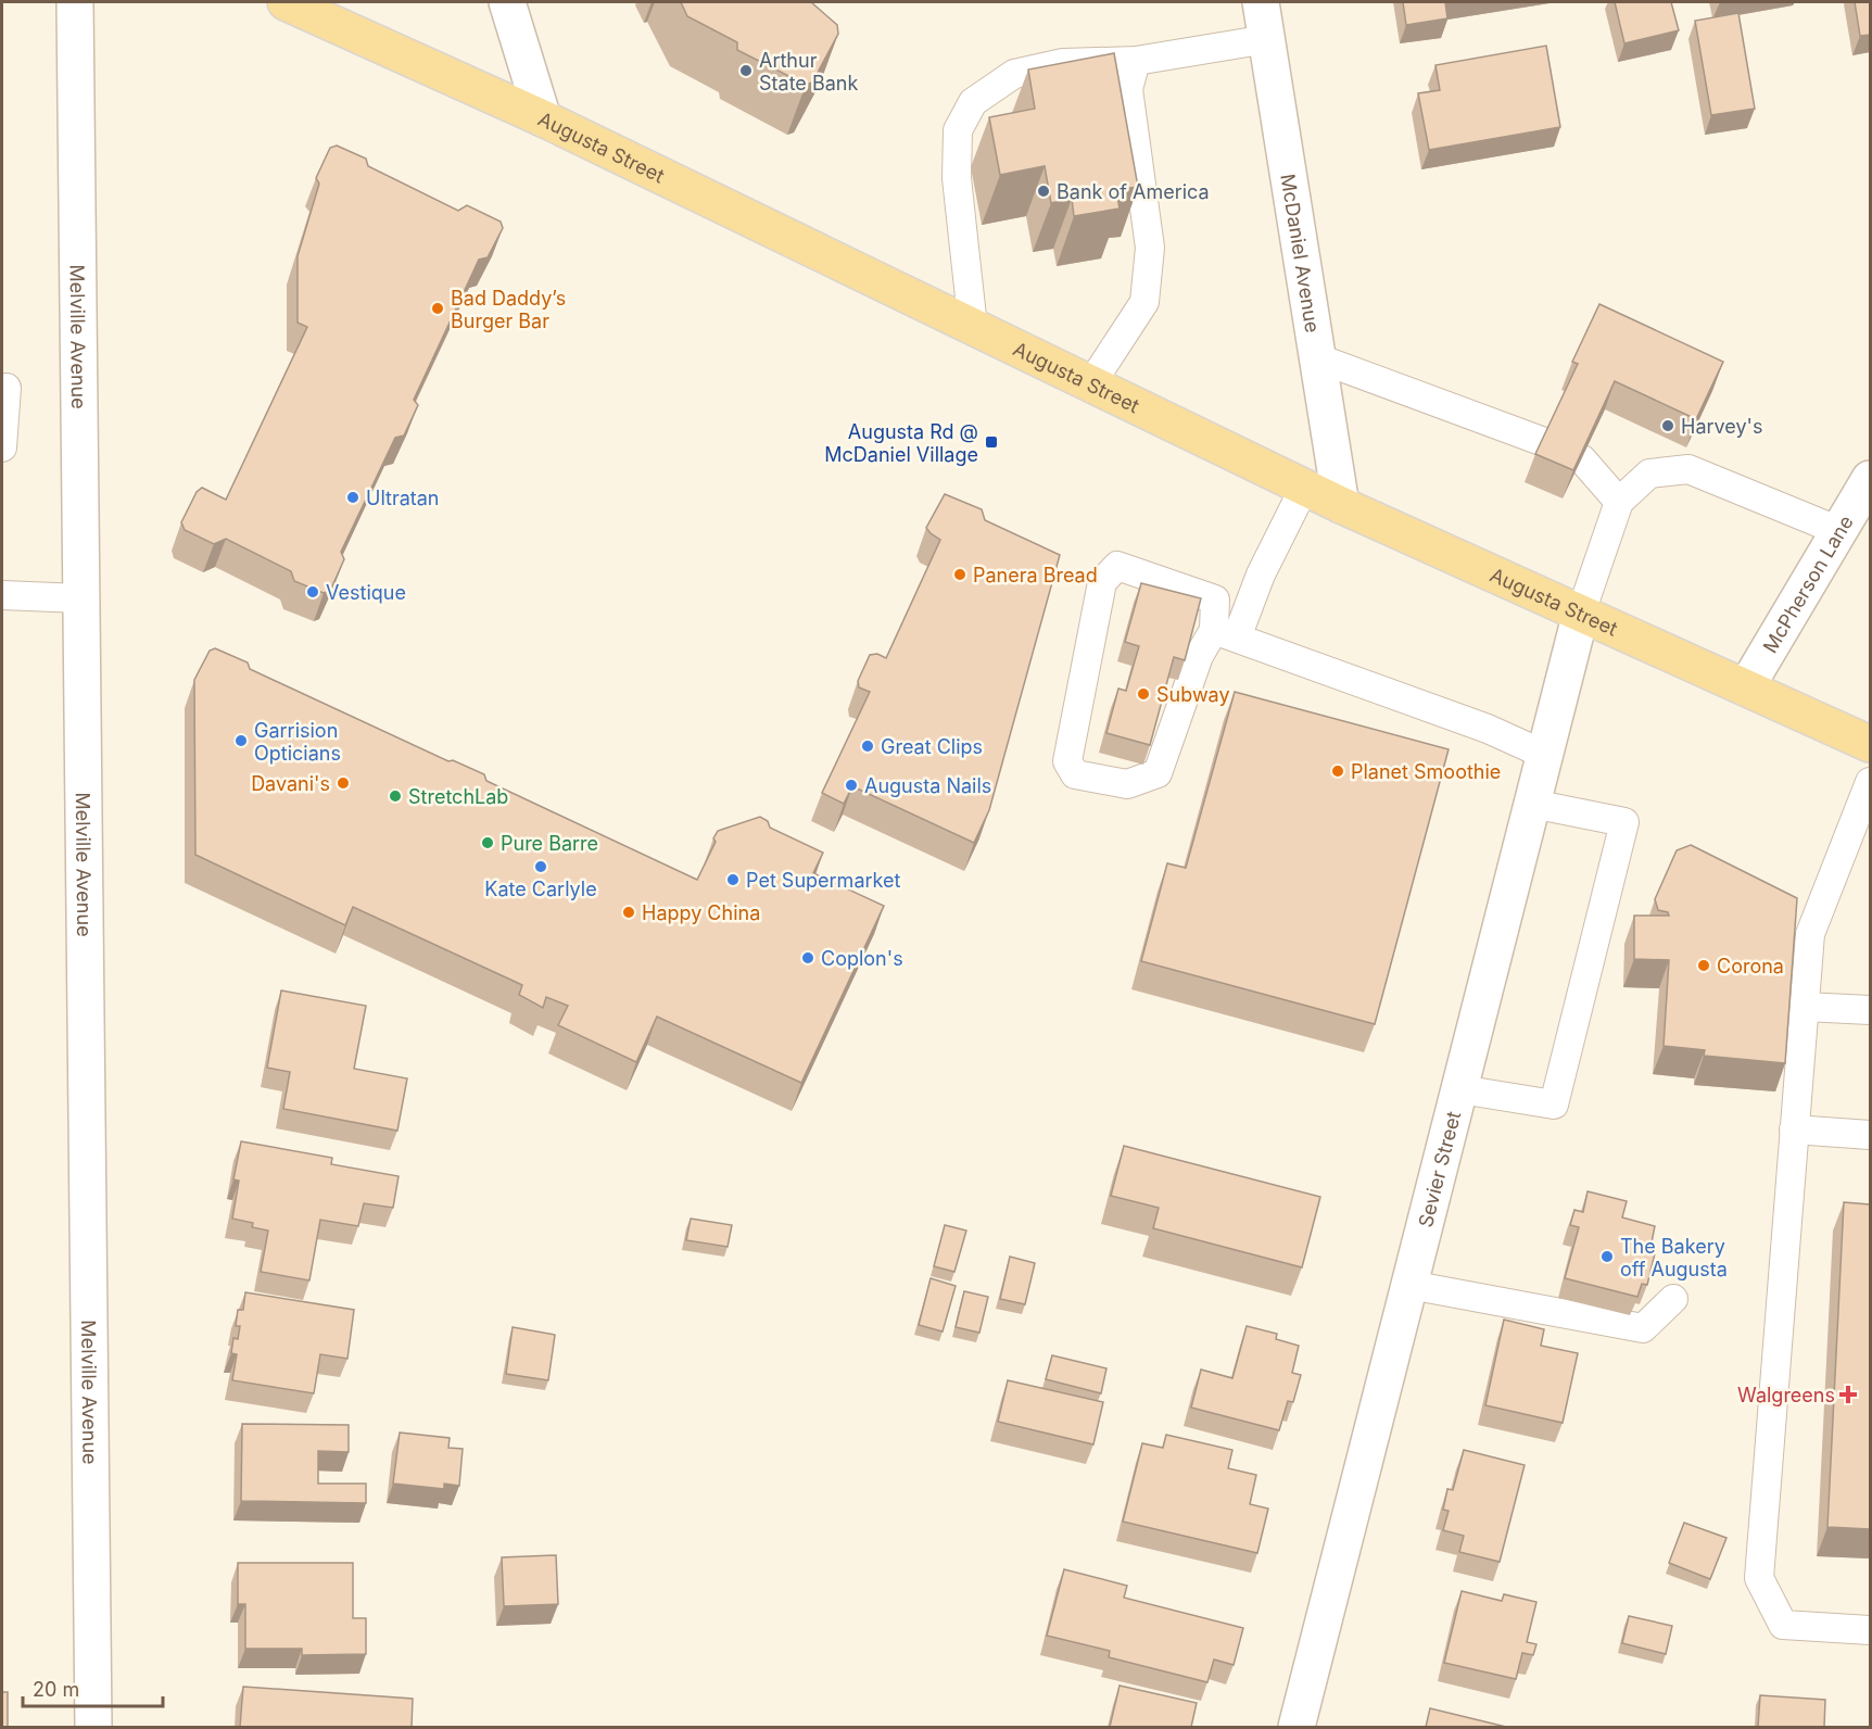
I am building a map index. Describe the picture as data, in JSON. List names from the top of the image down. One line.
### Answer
{"streets":{"main road":["Augusta Street"],"street":["McDaniel Avenue","Melville Avenue","McPherson Lane","Sevier Street"]},"crossings":[["Augusta Street","McDaniel Avenue"],["Augusta Street","McPherson Lane"],["Augusta Street","Sevier Street"]],"places":{"other":["Arthur State Bank","Bank of America","Bad Daddy’s Burger Bar","Harvey's","Ultratan","Panera Bread","Vestique","Subway","Garrision Opticians","Great Clips","Planet Smoothie","Davani's","Augusta Nails","StretchLab","Pure Barre","Kate Carlyle","Pet Supermarket","Happy China","Coplon's","Corona","The Bakery off Augusta"],"transit":["Augusta Rd @ McDaniel Village"],"health":["Walgreens"]},"scale_bar":"20 m"}
